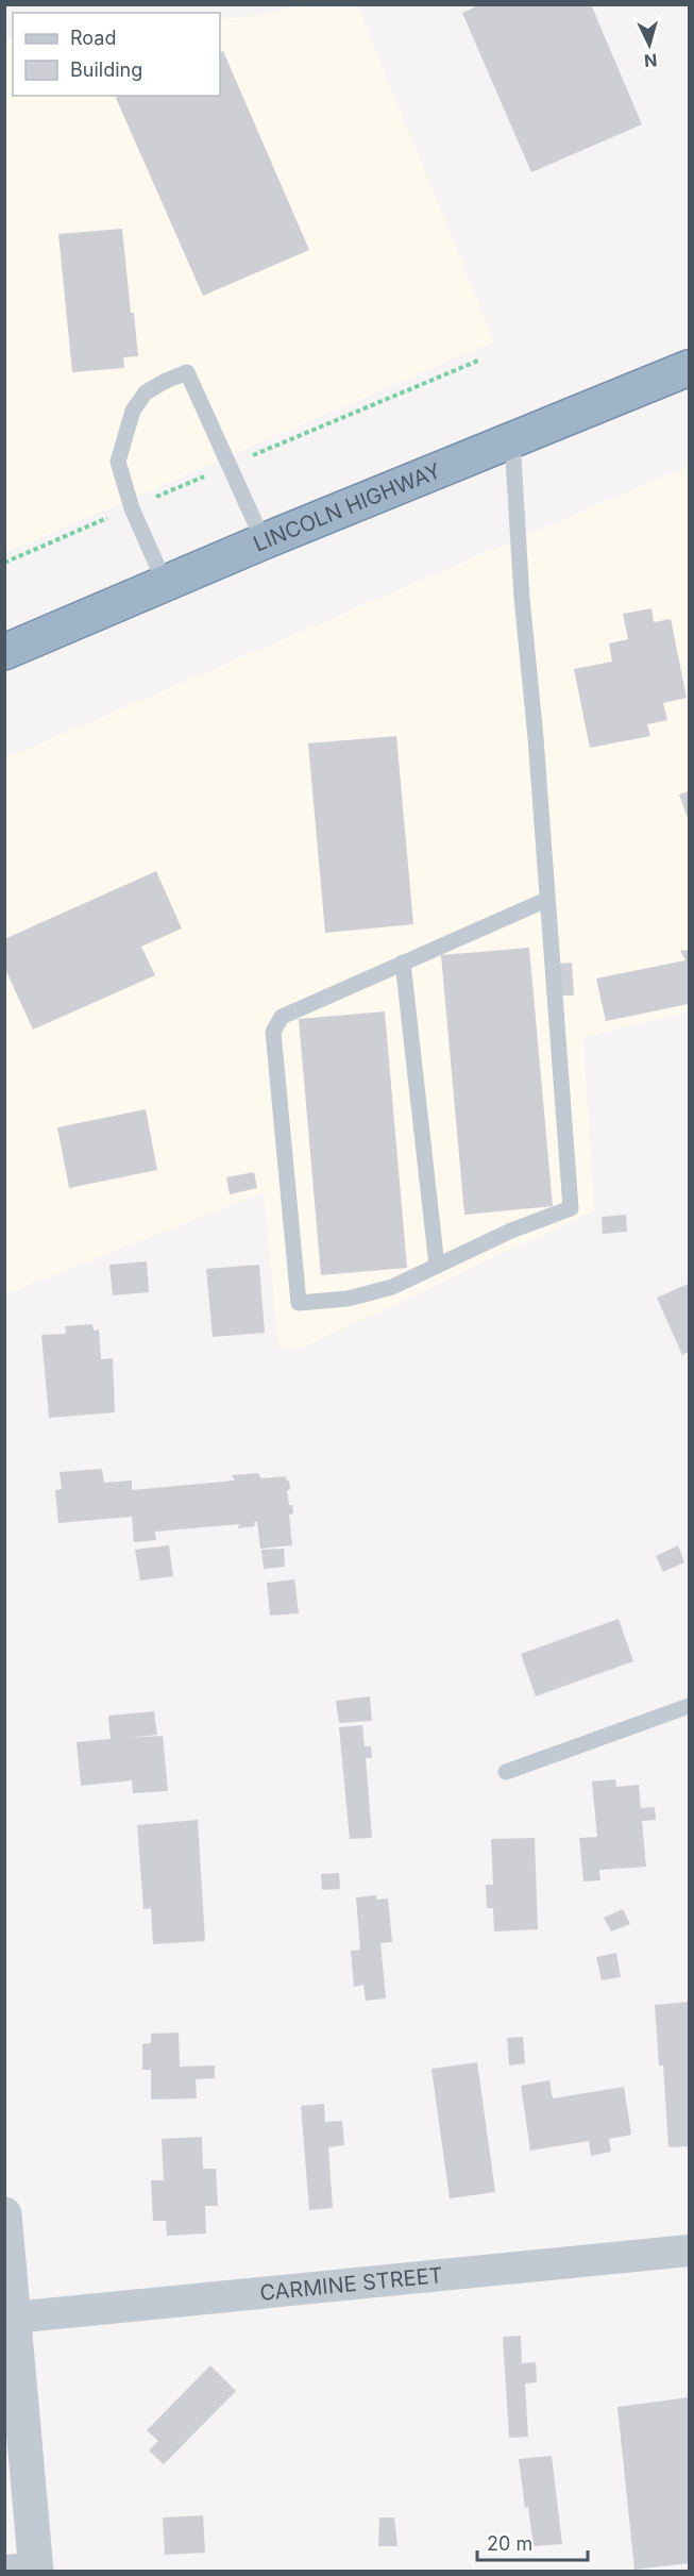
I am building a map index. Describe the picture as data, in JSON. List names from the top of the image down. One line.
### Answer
{"streets":{"highway":["LINCOLN HIGHWAY"],"street":["CARMINE STREET"]},"legend":["Road","Building"],"scale_bar":"20 m","north":"bottom"}
